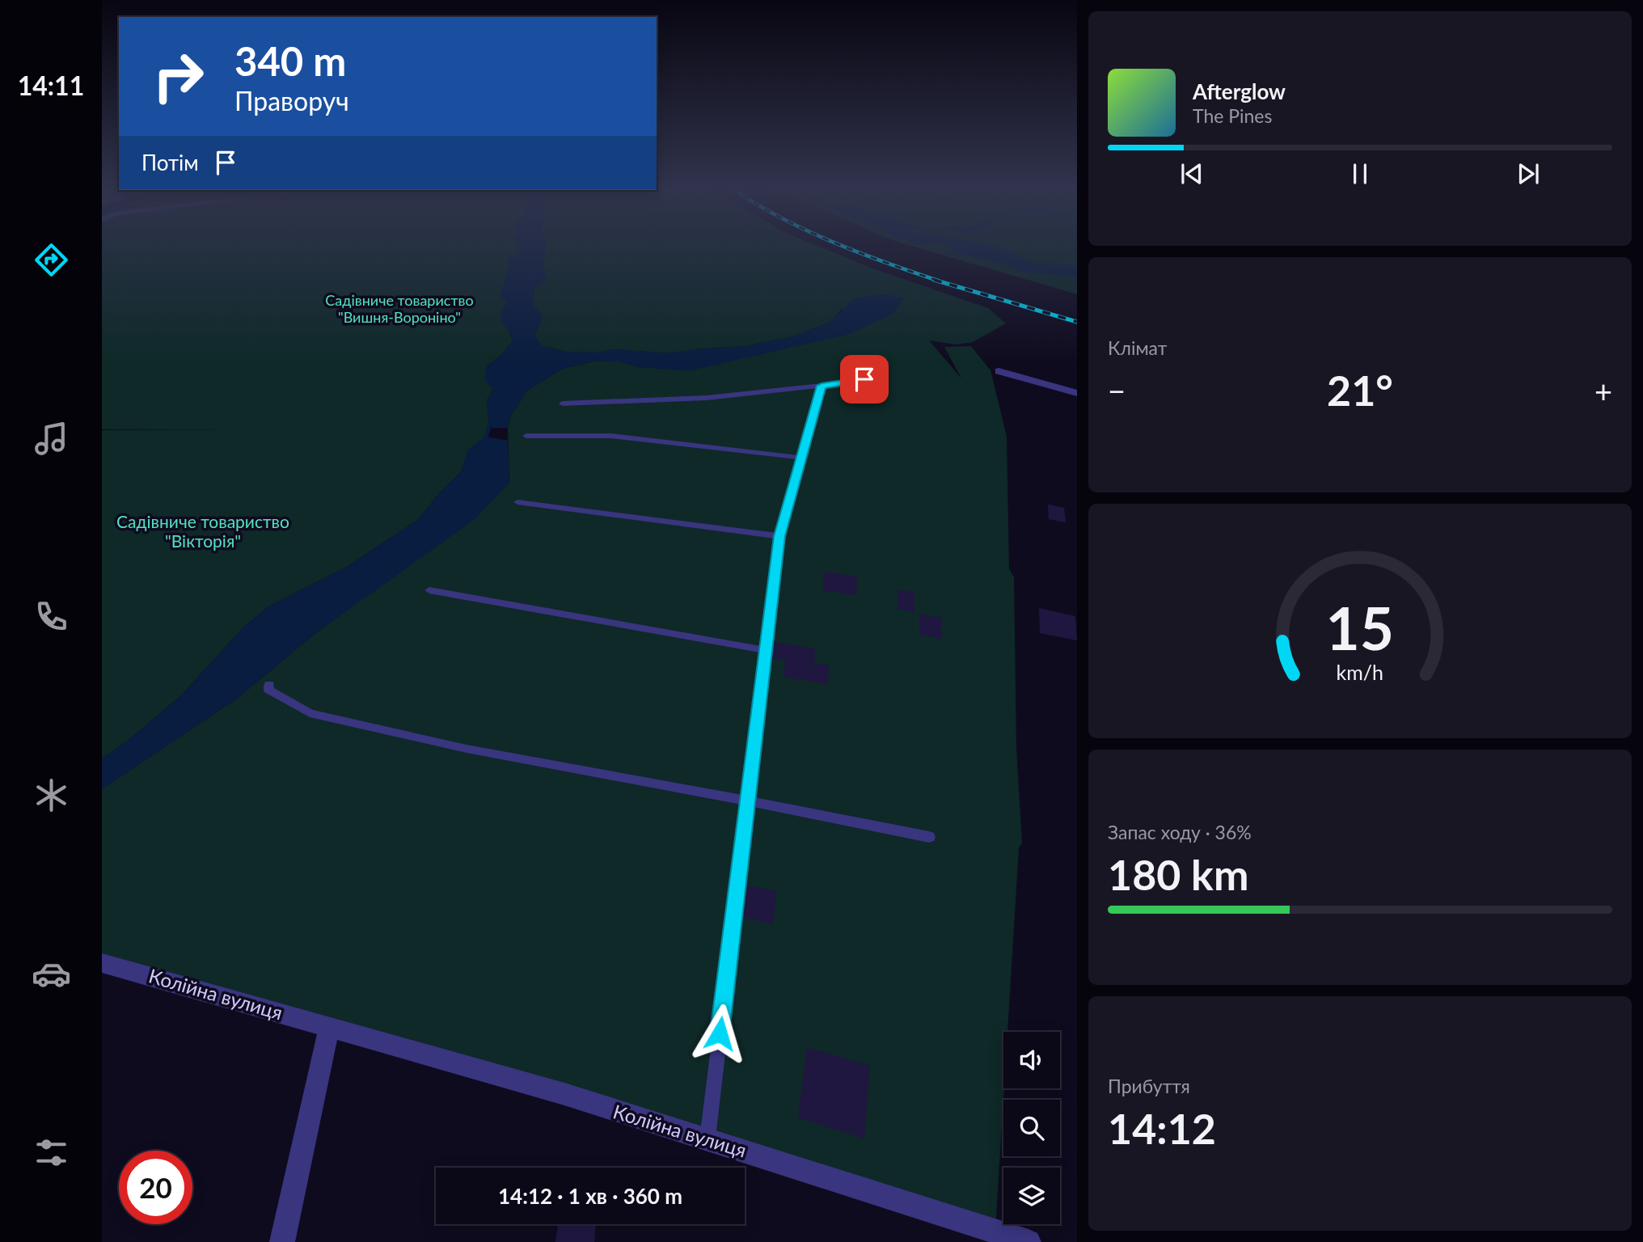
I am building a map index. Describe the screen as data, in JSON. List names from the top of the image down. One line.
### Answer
{"streets":{"street":["Колійна вулиця"]},"parks":["Садівниче товариство \"Вишня-Вороніно\"","Садівниче товариство \"Вікторія\""],"page":{"tabs":"14:11","turn":["340 m","Праворуч"],"song":["Afterglow","The Pines"],"then":"Потім","tile":["Клімат",["Запас ходу · 36%","180 km"],["Прибуття","14:12"]],"heat":["−","21°","+"],"limit":"20","trip":"14:12 · 1 хв · 360 m","gauge":["15","km/h"]}}
